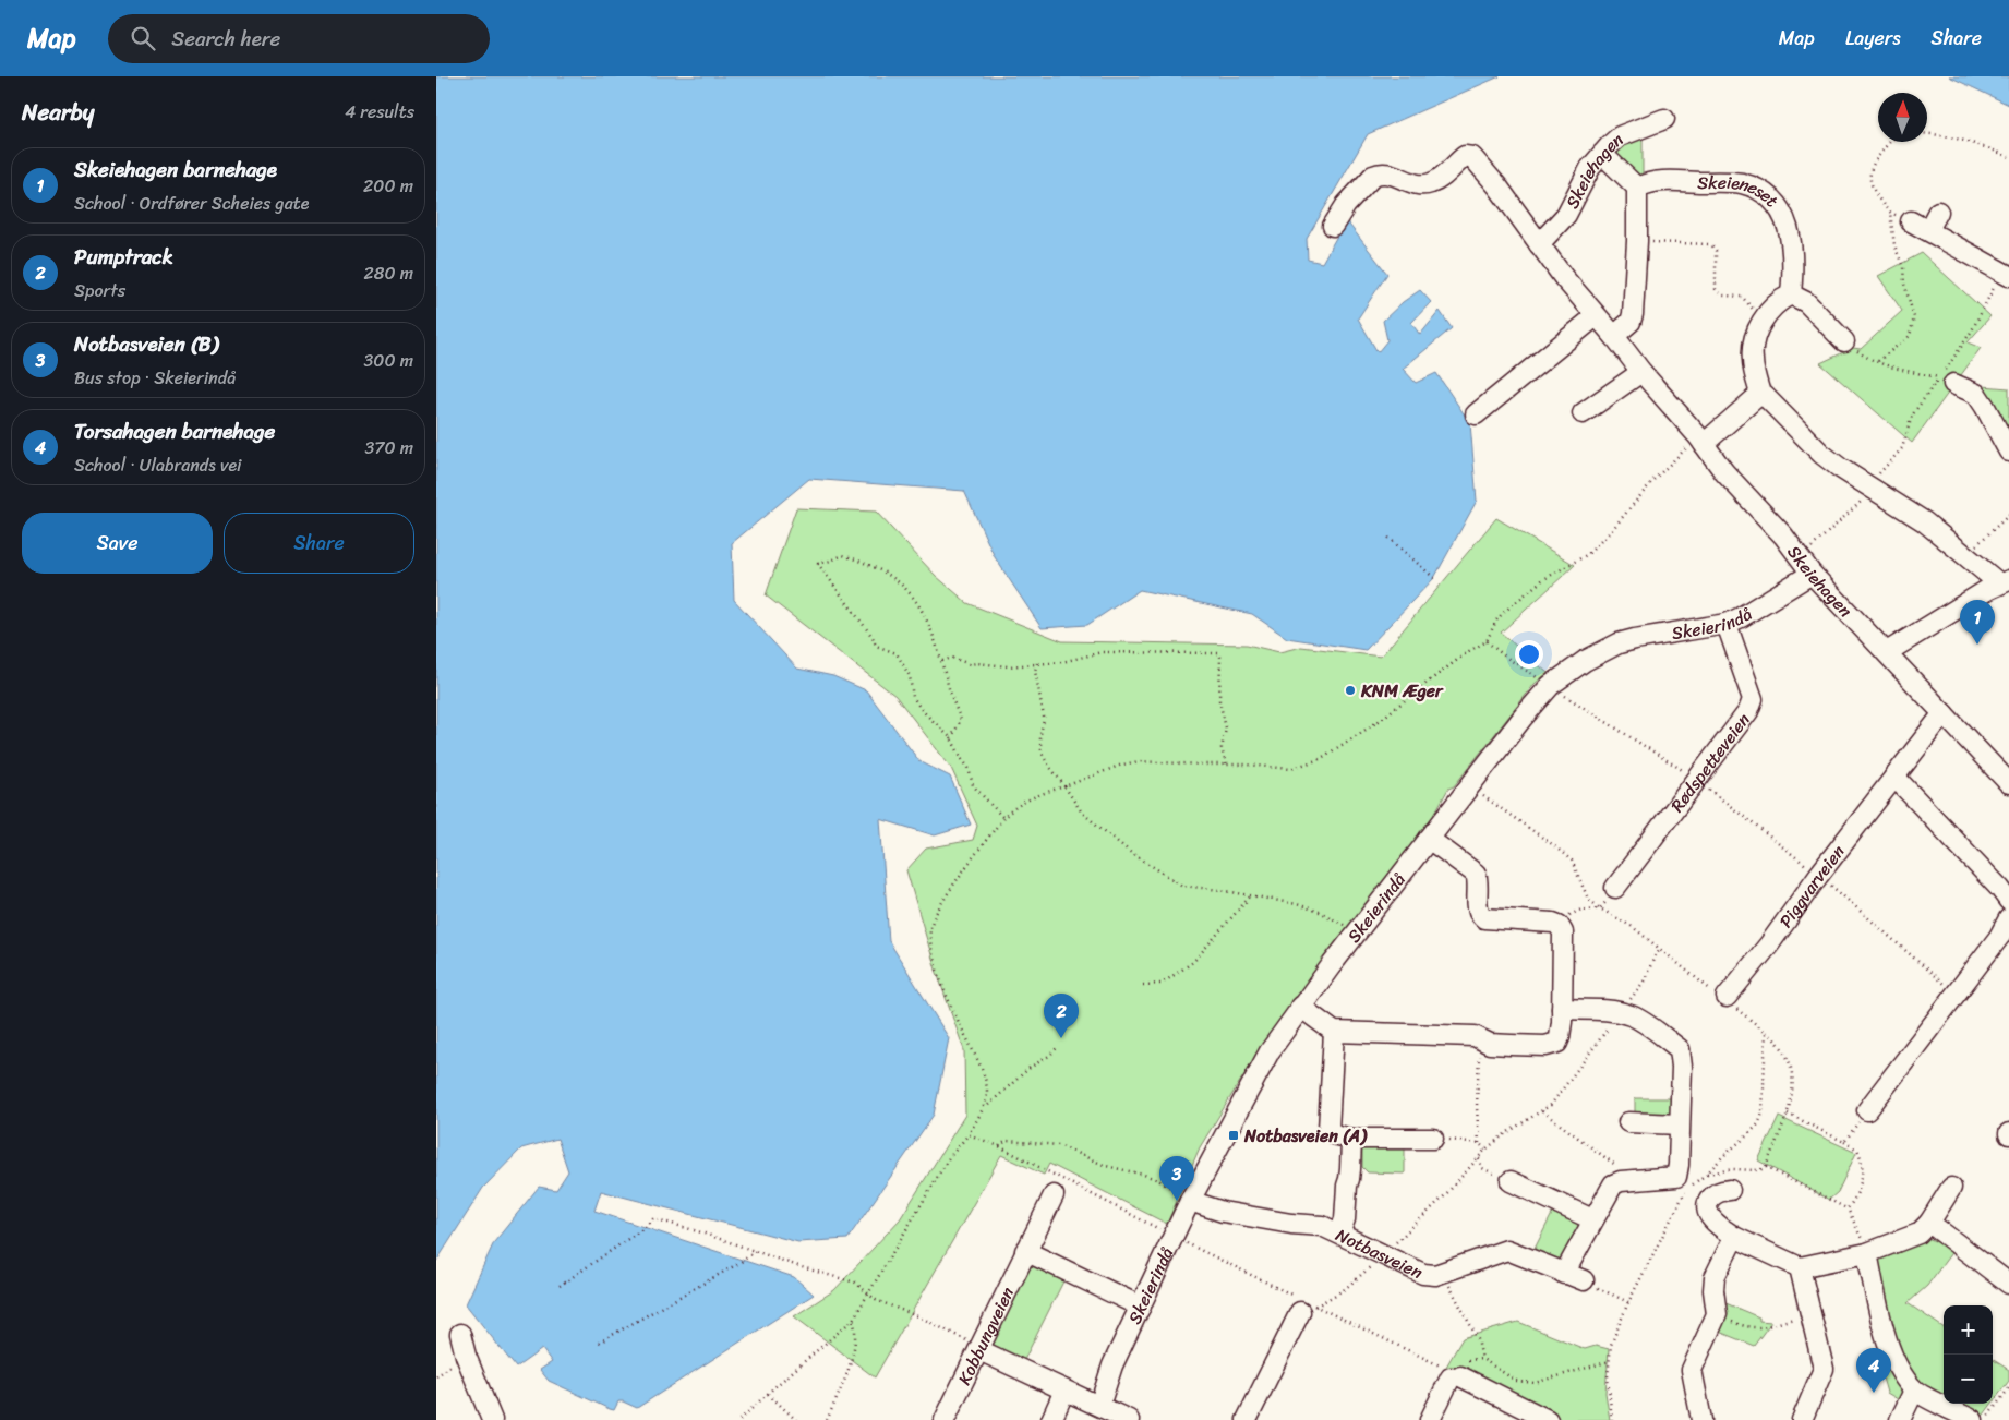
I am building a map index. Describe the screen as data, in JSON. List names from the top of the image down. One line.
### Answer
{"streets":{"street":["Skeiehagen","Skeieneset","Skeierindå","Rødspetteveien","Piggvarveien","Notbasveien","Kobbungveien"]},"crossings":[["Skeiehagen","Skeierindå"],["Skeiehagen","Piggvarveien"],["Skeierindå","Rødspetteveien"],["Skeierindå","Notbasveien"]],"places":{"other":["KNM Æger"],"transit":["Notbasveien (A)"]},"north":"top","page":{"header":"Map","search":"Search here","nav":["Map","Layers","Share"],"heading":["Nearby","4 results"],"list":[{"mark":"1","name":"Skeiehagen barnehage","note":"School · Ordfører Scheies gate","value":"200 m"},{"mark":"2","name":"Pumptrack","note":"Sports","value":"280 m"},{"mark":"3","name":"Notbasveien (B)","note":"Bus stop · Skeierindå","value":"300 m"},{"mark":"4","name":"Torsahagen barnehage","note":"School · Ulabrands vei","value":"370 m"}],"buttons":["Save","Share"],"pins":["1","2","3","4"],"map_buttons":["+","−"]}}
